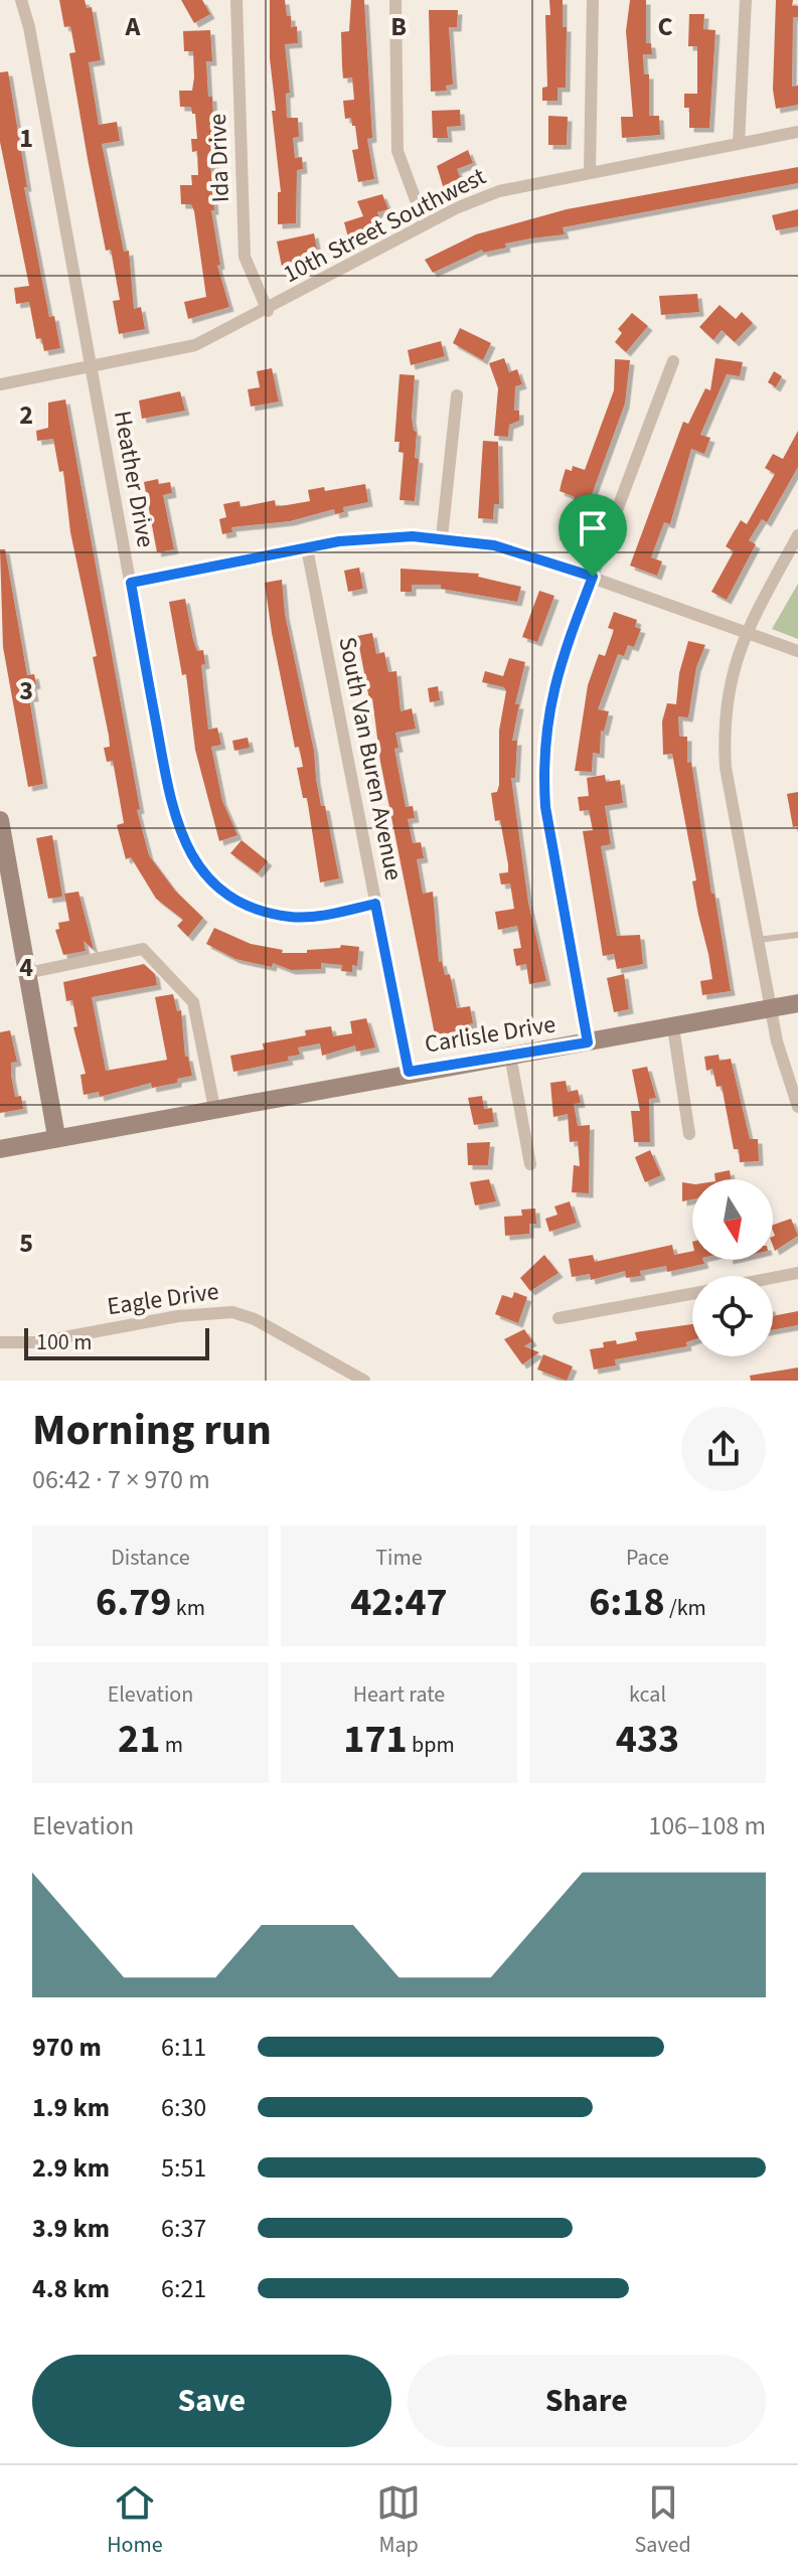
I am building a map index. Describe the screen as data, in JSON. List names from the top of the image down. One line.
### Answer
{"streets":{"street":["Ida Drive","10th Street Southwest","Heather Drive","South Van Buren Avenue","Carlisle Drive","Eagle Drive"]},"crossings":[["Ida Drive","10th Street Southwest"],["10th Street Southwest","Heather Drive"],["Heather Drive","South Van Buren Avenue"],["South Van Buren Avenue","Carlisle Drive"]],"scale_bar":"100 m","north":"bottom","page":{"scale":"100 m","heading":["Morning run","06:42 · 7 × 970 m"],"stats":[["Distance","6.79 km"],["Time","42:47"],["Pace","6:18 /km"],["Elevation","21 m"],["Heart rate","171 bpm"],["kcal","433"]],"chart":["Elevation","106–108 m"],"list":[{"name":"970 m","note":"6:11"},{"name":"1.9 km","note":"6:30"},{"name":"2.9 km","note":"5:51"},{"name":"3.9 km","note":"6:37"},{"name":"4.8 km","note":"6:21"}],"buttons":["Save","Share"],"tabs":["Home","Map","Saved"]},"grid":{"columns":["A","B","C"],"rows":["1","2","3","4","5"]}}
